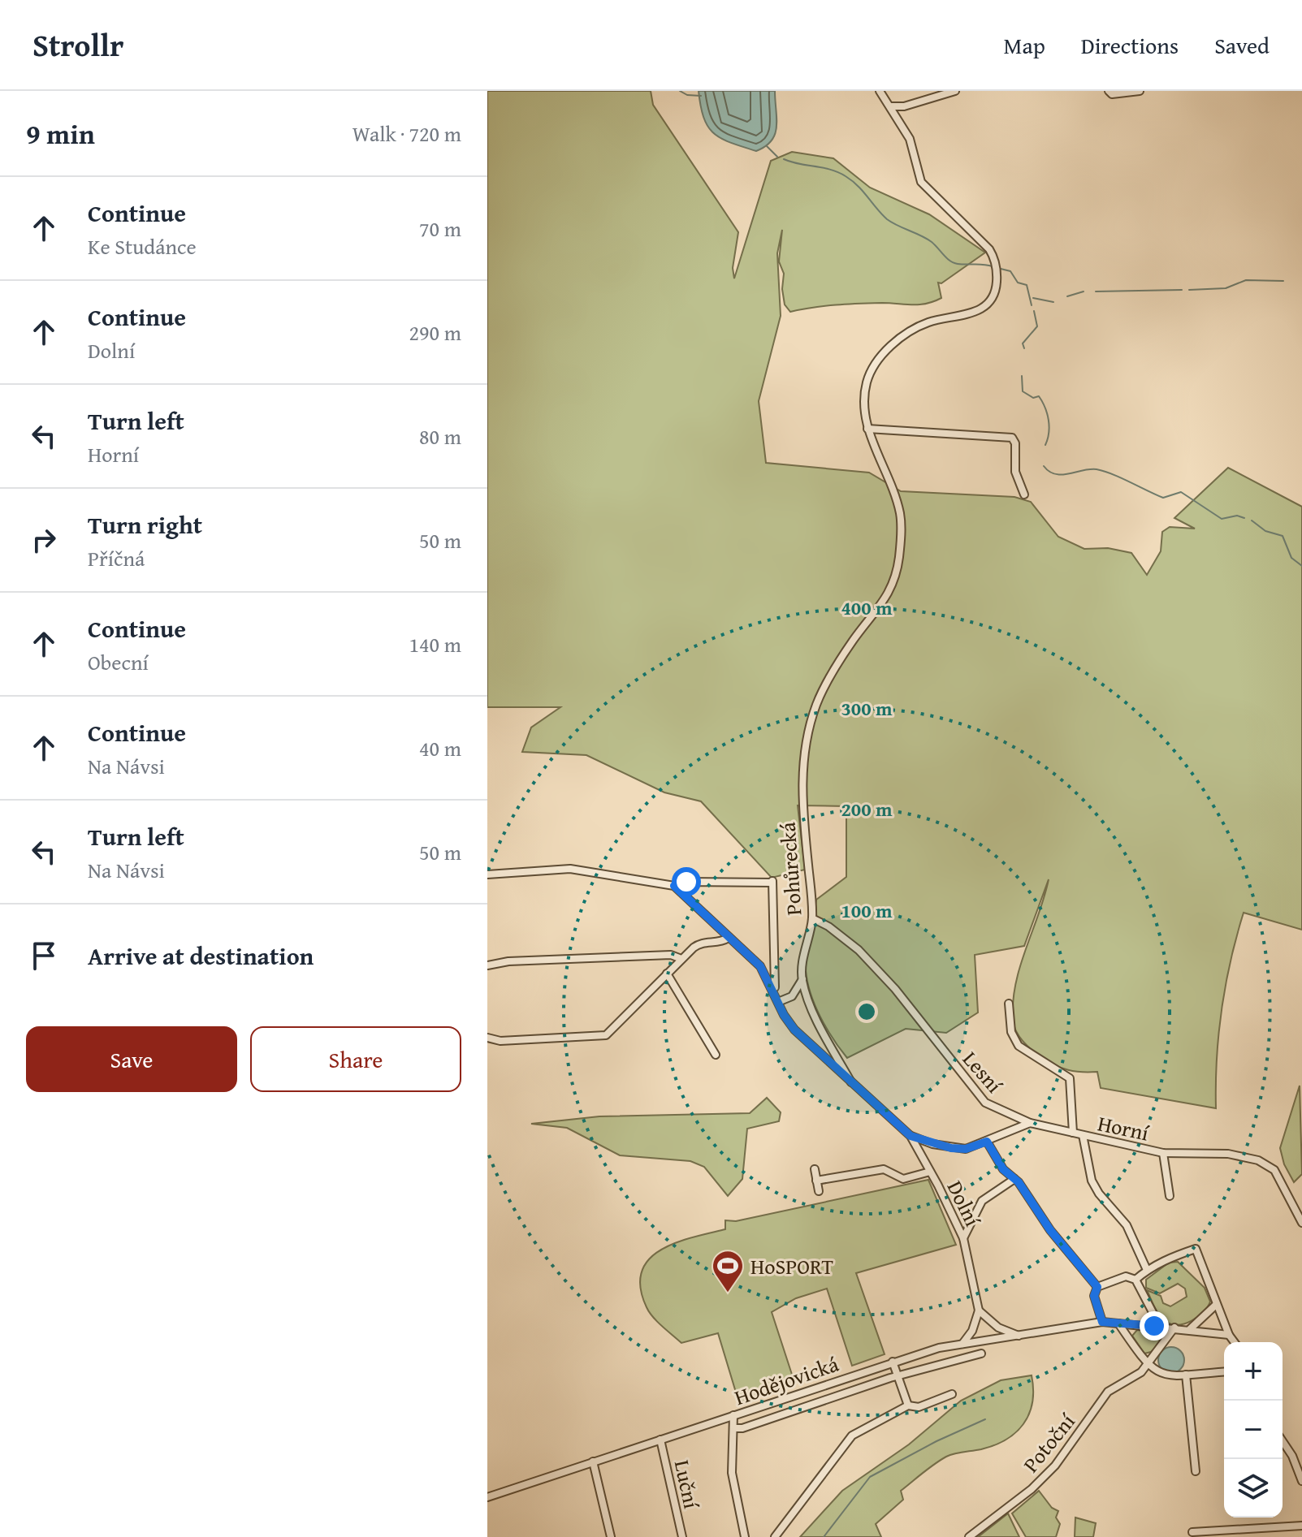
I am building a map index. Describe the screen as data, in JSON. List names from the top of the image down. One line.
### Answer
{"streets":{"street":["Pohůrecká","Lesní","Horní","Dolní","Hodějovická","Potoční","Luční"]},"crossings":[["Pohůrecká","Lesní"],["Lesní","Horní"],["Hodějovická","Potoční"],["Hodějovická","Luční"]],"places":{"sports":["HoSPORT"]},"page":{"header":"Strollr","nav":["Map","Directions","Saved"],"heading":["9 min","Walk · 720 m"],"list":[["Continue","Ke Studánce","70 m"],["Continue","Dolní","290 m"],["Turn left","Horní","80 m"],["Turn right","Příčná","50 m"],["Continue","Obecní","140 m"],["Continue","Na Návsi","40 m"],["Turn left","Na Návsi","50 m"],"Arrive at destination"],"buttons":["Save","Share"],"map_buttons":["+","−"]},"rings":["400 m","300 m","200 m","100 m"]}
